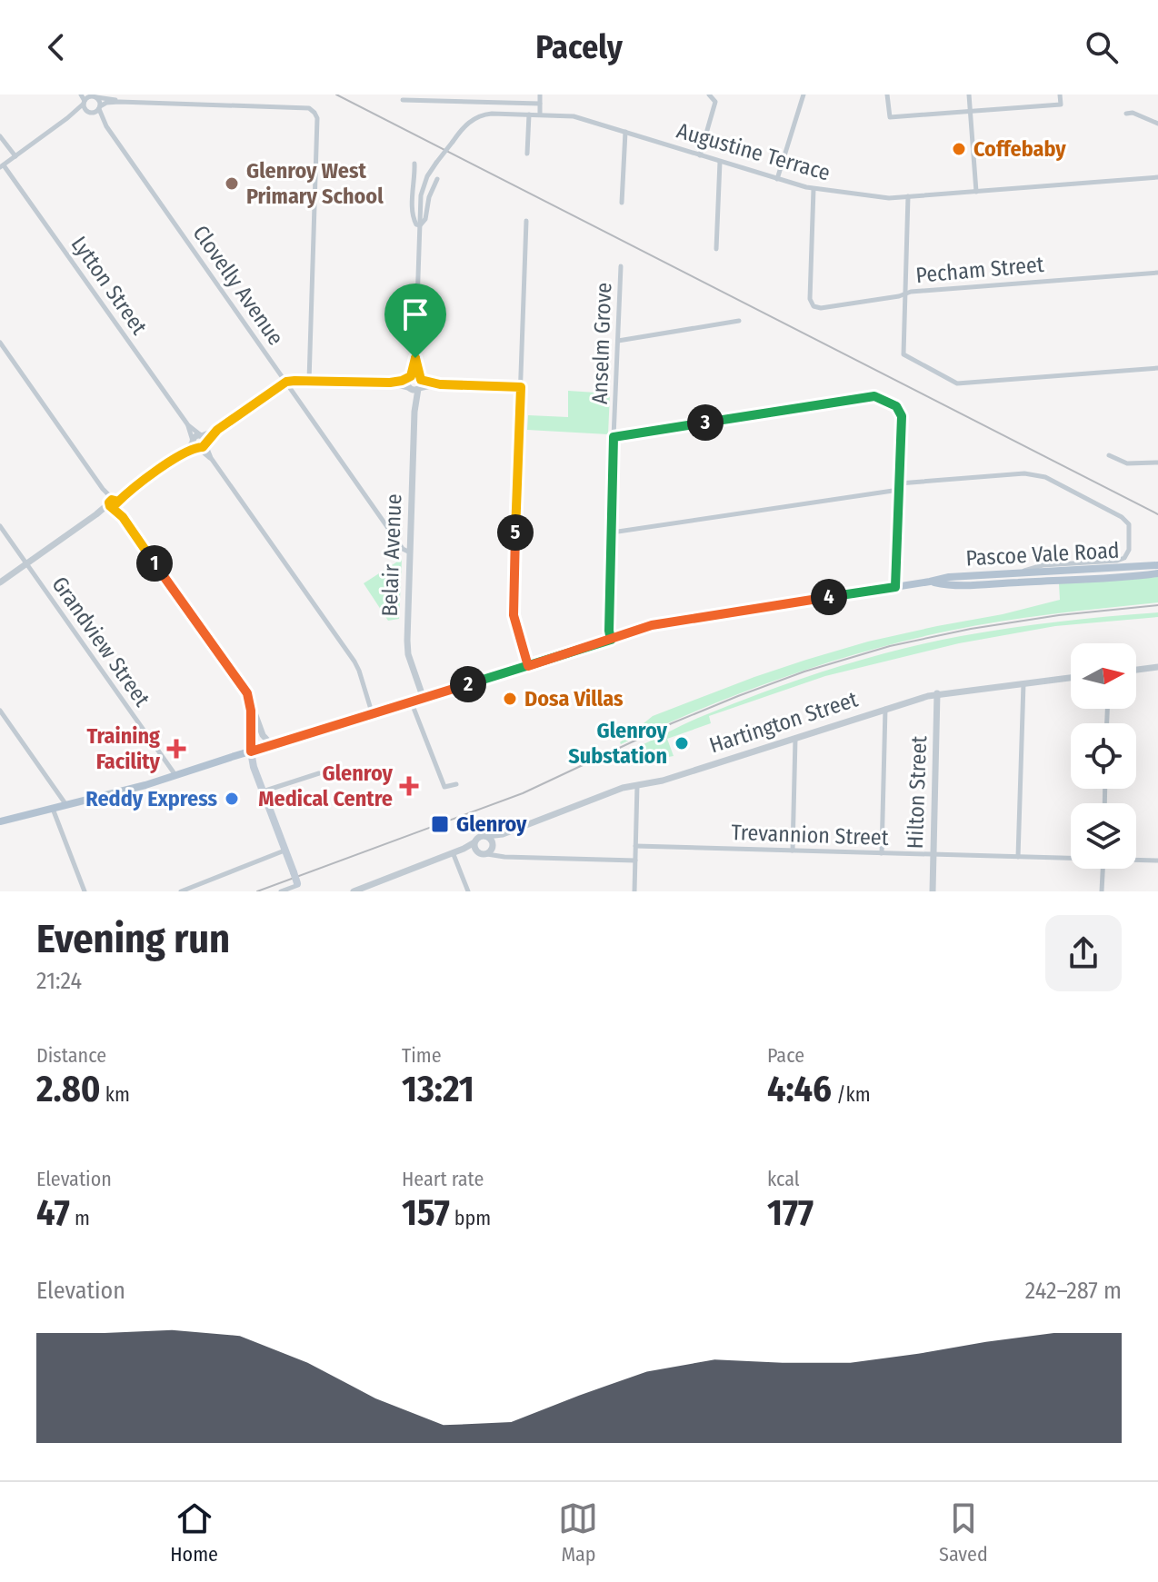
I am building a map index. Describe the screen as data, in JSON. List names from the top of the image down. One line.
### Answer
{"streets":{"main road":["Pascoe Vale Road"],"street":["Augustine Terrace","Pecham Street","Lytton Street","Clovelly Avenue","Anselm Grove","Belair Avenue","Grandview Street","Hartington Street","Hilton Street","Trevannion Street"]},"crossings":[["Augustine Terrace","Pecham Street"],["Clovelly Avenue","Belair Avenue"],["Anselm Grove","Pascoe Vale Road"],["Pascoe Vale Road","Belair Avenue"],["Pascoe Vale Road","Grandview Street"],["Hartington Street","Hilton Street"],["Hilton Street","Trevannion Street"]],"places":{"other":["Coffebaby","Glenroy West Primary School","Dosa Villas","Glenroy Substation","Reddy Express"],"health":["Training Facility","Glenroy Medical Centre"],"transit":["Glenroy"]},"north":"right","page":{"header":"Pacely","pins":["3","5","1","4","2"],"heading":["Evening run","21:24"],"stats":[["Distance","2.80 km"],["Time","13:21"],["Pace","4:46 /km"],["Elevation","47 m"],["Heart rate","157 bpm"],["kcal","177"]],"chart":["Elevation","242–287 m"],"tabs":["Home","Map","Saved"]}}
